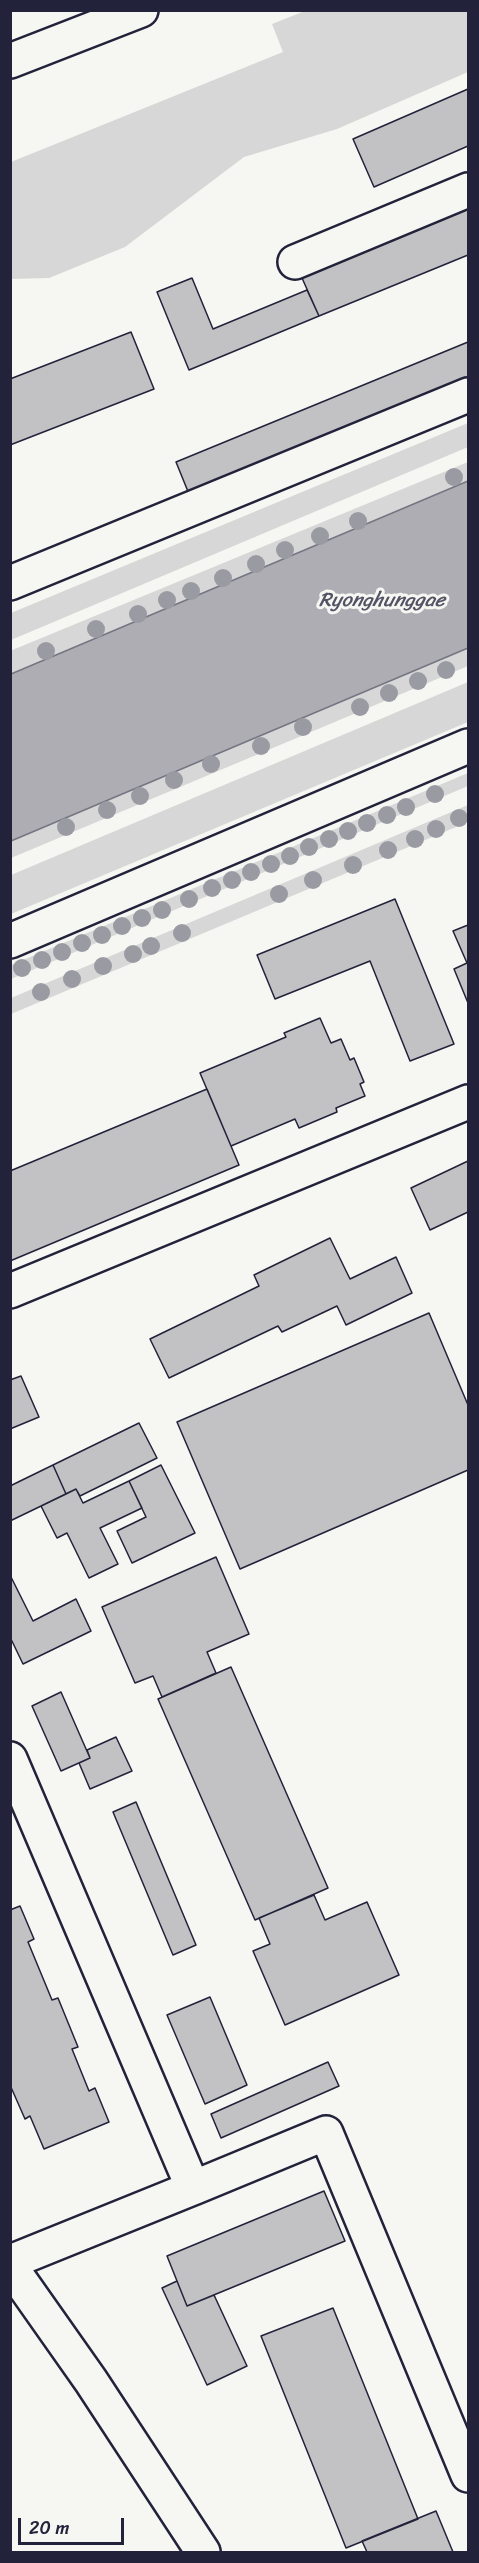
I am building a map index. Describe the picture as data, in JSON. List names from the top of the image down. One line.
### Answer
{"water":["Ryonghunggae"],"scale_bar":"20 m"}
